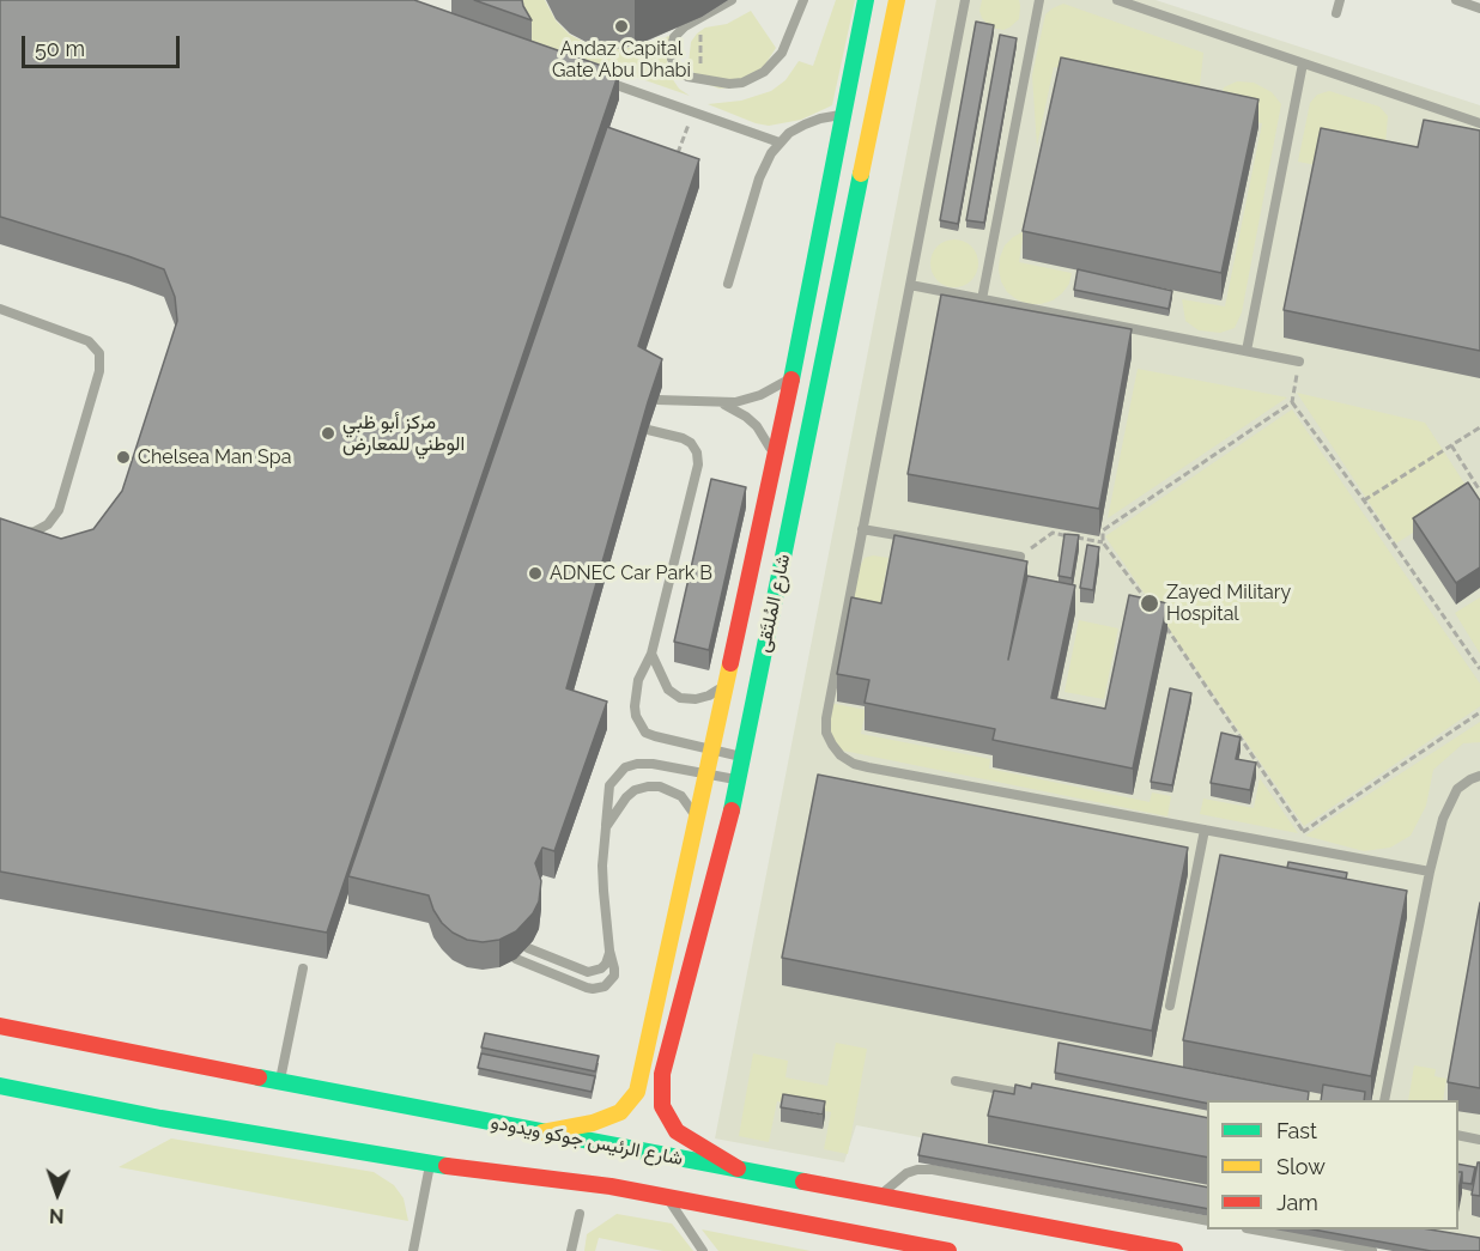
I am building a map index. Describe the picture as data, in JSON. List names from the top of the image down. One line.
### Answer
{"streets":{"street":["شارع المُلتَقى","شارع الرئيس جوكو ويدودو"]},"crossings":[["شارع المُلتَقى","شارع الرئيس جوكو ويدودو"]],"places":["Andaz Capital Gate Abu Dhabi","مركز أبو ظبي الوطني للمعارض","Chelsea Man Spa","ADNEC Car Park B","Zayed Military Hospital"],"legend":["Fast","Slow","Jam"],"scale_bar":"50 m","north":"bottom"}
